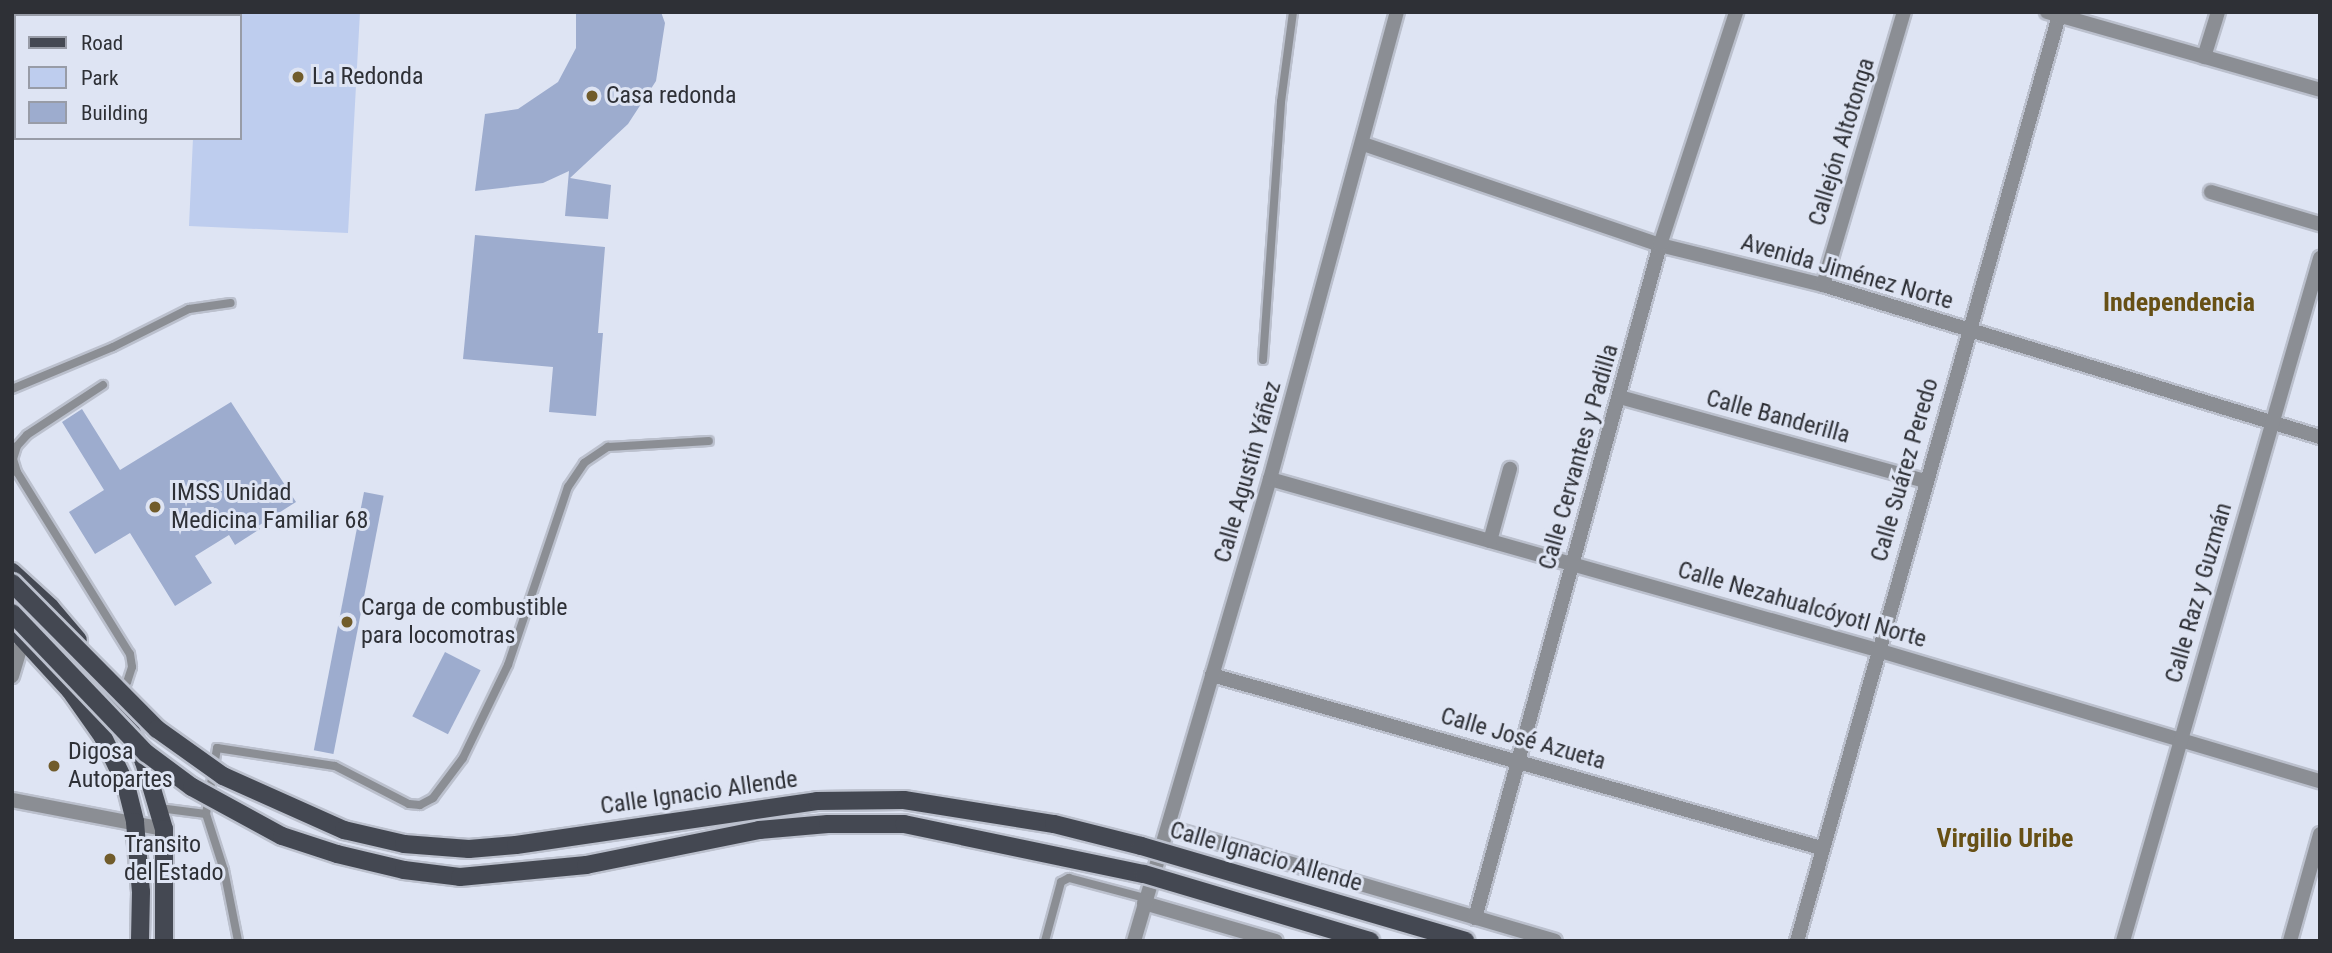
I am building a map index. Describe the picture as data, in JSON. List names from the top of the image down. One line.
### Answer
{"streets":{"main road":["Calle Ignacio Allende"],"street":["Callejón Altotonga","Avenida Jiménez Norte","Calle Banderilla","Calle Cervantes y Padilla","Calle Suárez Peredo","Calle Agustín Yáñez","Calle Raz y Guzmán","Calle Nezahualcóyotl Norte","Calle José Azueta"]},"crossings":[["Callejón Altotonga","Avenida Jiménez Norte"],["Avenida Jiménez Norte","Calle Cervantes y Padilla"],["Avenida Jiménez Norte","Calle Suárez Peredo"],["Avenida Jiménez Norte","Calle Agustín Yáñez"],["Avenida Jiménez Norte","Calle Raz y Guzmán"],["Calle Banderilla","Calle Cervantes y Padilla"],["Calle Banderilla","Calle Suárez Peredo"],["Calle Cervantes y Padilla","Calle Nezahualcóyotl Norte"],["Calle Cervantes y Padilla","Calle José Azueta"],["Calle Cervantes y Padilla","Calle Ignacio Allende"],["Calle Suárez Peredo","Calle Nezahualcóyotl Norte"],["Calle Suárez Peredo","Calle José Azueta"],["Calle Agustín Yáñez","Calle Nezahualcóyotl Norte"],["Calle Agustín Yáñez","Calle José Azueta"],["Calle Agustín Yáñez","Calle Ignacio Allende"],["Calle Raz y Guzmán","Calle Nezahualcóyotl Norte"]],"districts":["Independencia","Virgilio Uribe"],"places":["La Redonda","Casa redonda","IMSS Unidad Medicina Familiar 68","Carga de combustible para locomotras","Digosa Autopartes","Transito del Estado"],"legend":["Road","Park","Building"]}
